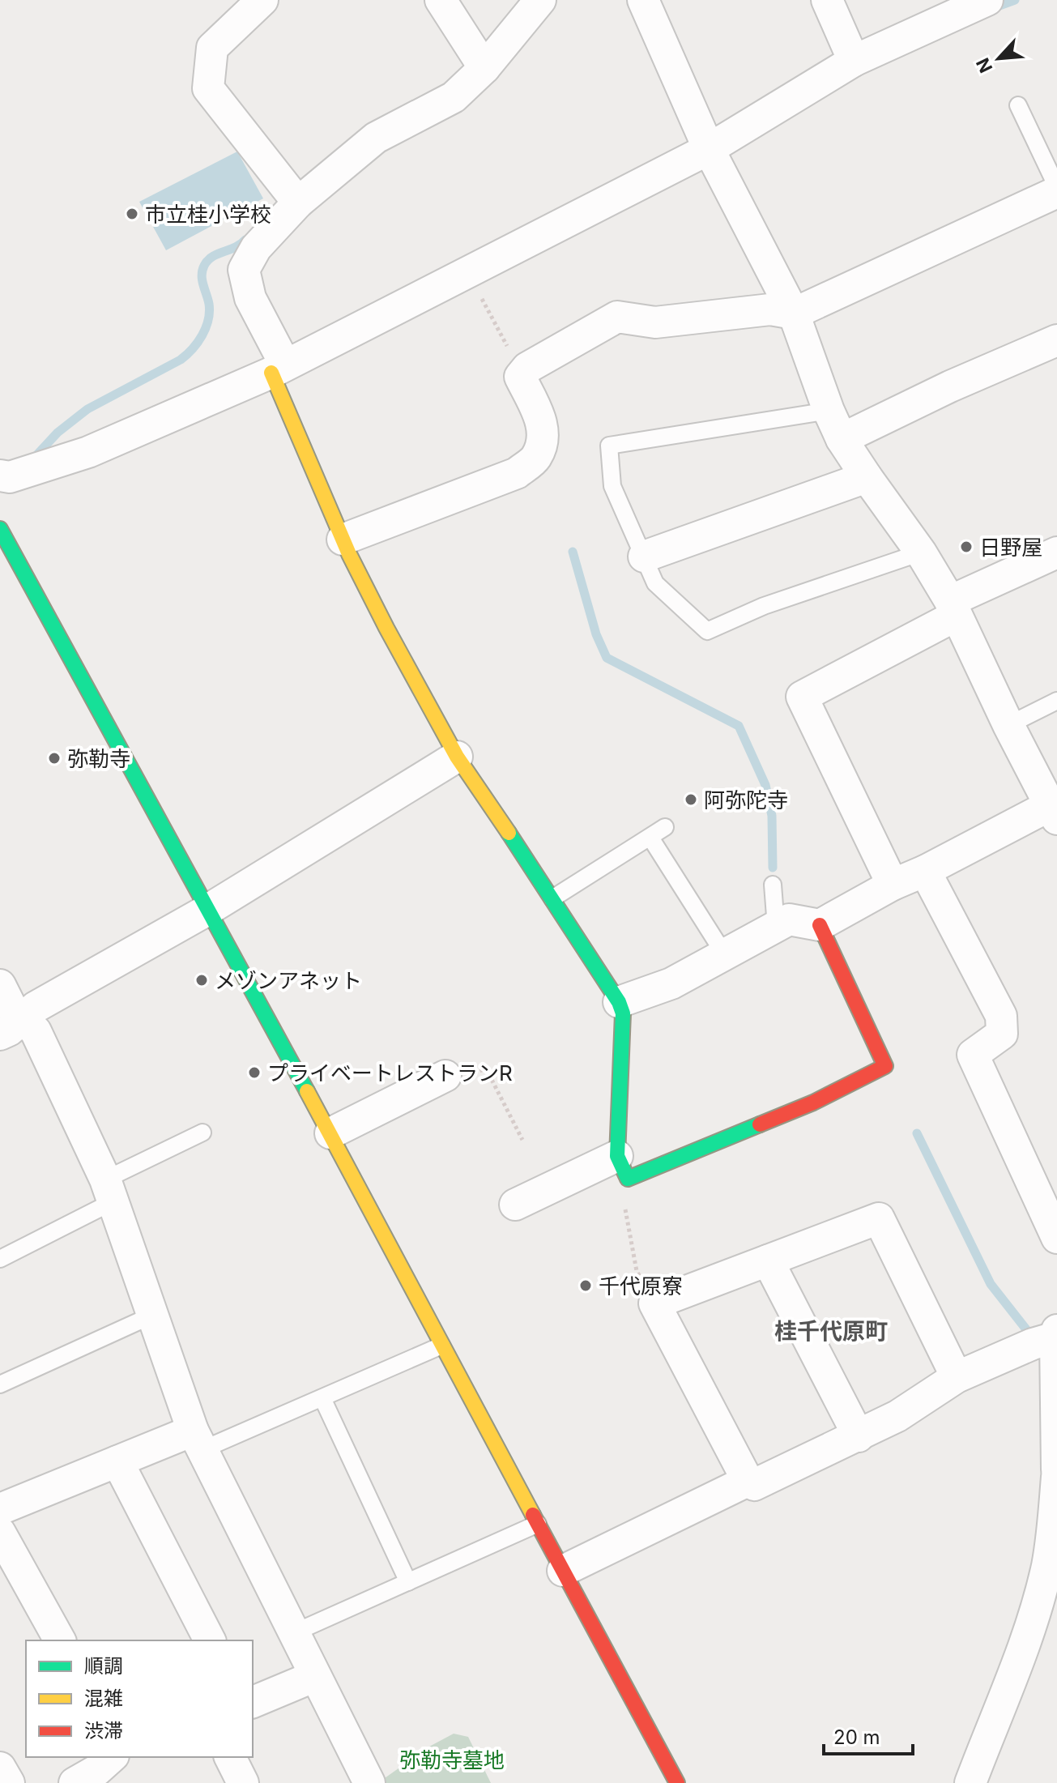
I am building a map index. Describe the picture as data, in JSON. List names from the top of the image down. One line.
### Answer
{"districts":["桂千代原町"],"parks":["弥勒寺墓地"],"places":["市立桂小学校","日野屋","弥勒寺","阿弥陀寺","メゾンアネット","プライベートレストランR","千代原寮"],"legend":["順調","混雑","渋滞"],"scale_bar":"20 m","north":"bottom left"}
